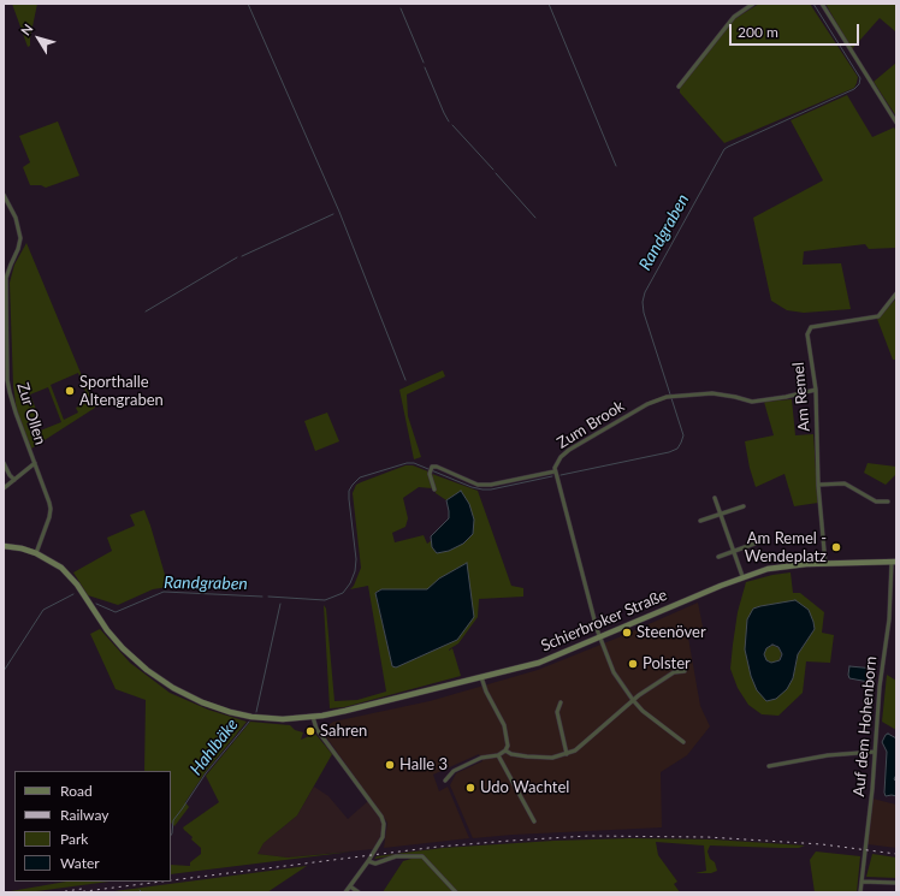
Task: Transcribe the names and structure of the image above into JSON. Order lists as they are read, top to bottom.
{
  "streets": {
    "main road": ["Schierbroker Straße"],
    "street": [
      "Am Remel",
      "Zur Ollen",
      "Zum Brook",
      "Auf dem Hohenborn"
    ]
  },
  "crossings": [
    ["Am Remel", "Zum Brook"],
    ["Am Remel", "Schierbroker Straße"],
    ["Zur Ollen", "Schierbroker Straße"],
    ["Zum Brook", "Schierbroker Straße"],
    ["Schierbroker Straße", "Auf dem Hohenborn"]
  ],
  "water": ["Randgraben", "Hahlbäke"],
  "places": [
    "Sporthalle Altengraben",
    "Am Remel - Wendeplatz",
    "Steenöver",
    "Polster",
    "Sahren",
    "Halle 3",
    "Udo Wachtel"
  ],
  "legend": [
    "Road",
    "Railway",
    "Park",
    "Water"
  ],
  "scale_bar": "200 m",
  "north": "top left"
}
